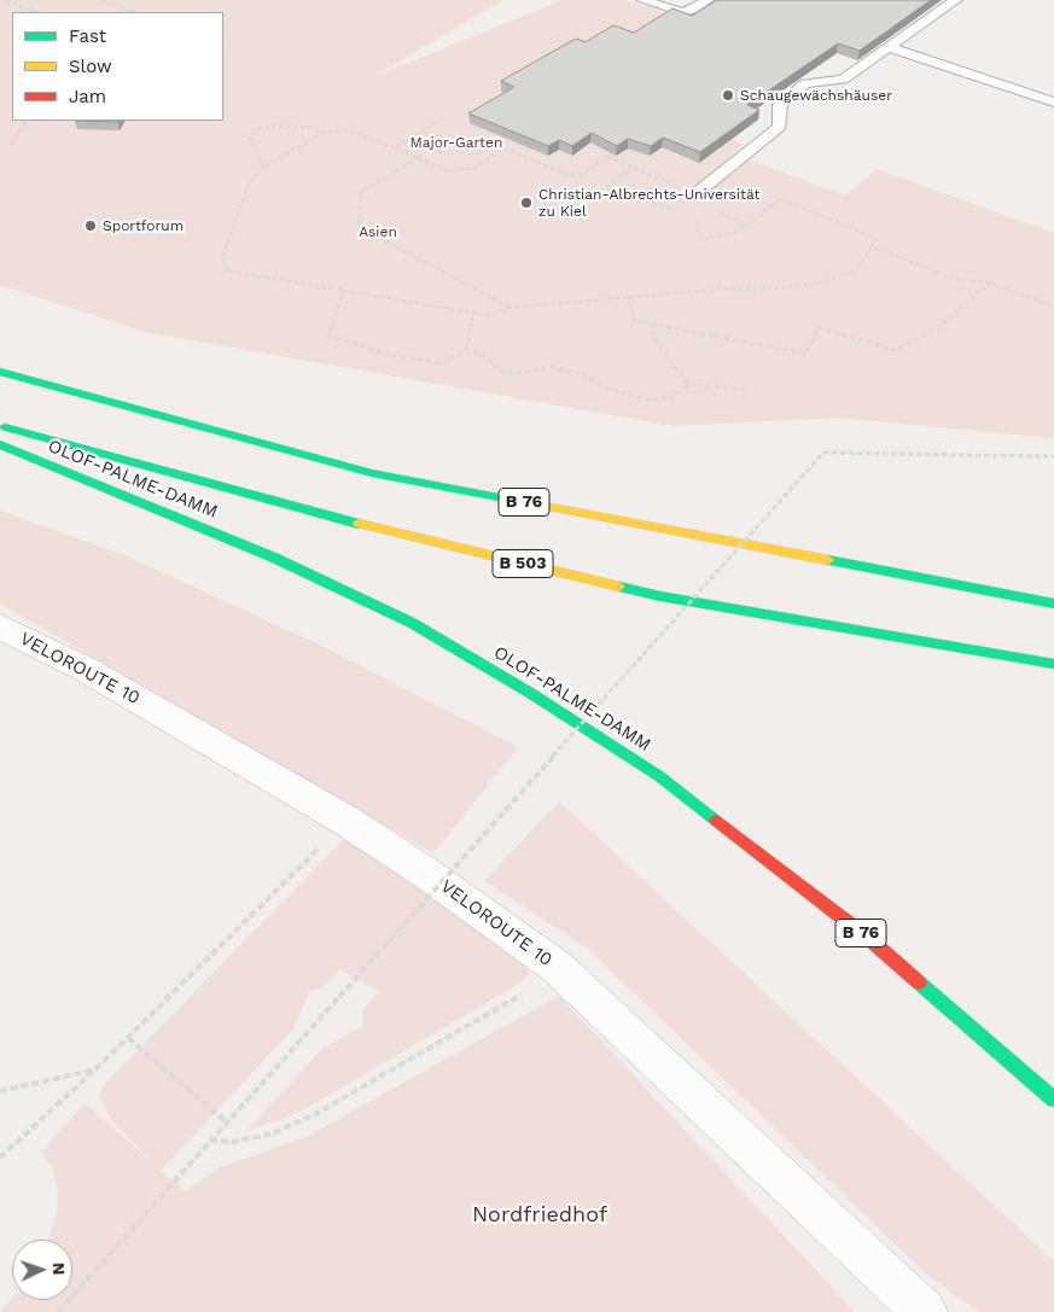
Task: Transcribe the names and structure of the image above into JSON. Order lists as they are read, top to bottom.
{
  "streets": {
    "highway": ["OLOF-PALME-DAMM", "B 76", "B 503"],
    "street": ["VELOROUTE 10"]
  },
  "parks": ["Major-Garten", "Asien", "Nordfriedhof"],
  "places": ["Schaugewächshäuser", "Christian-Albrechts-Universität zu Kiel", "Sportforum"],
  "legend": ["Fast", "Slow", "Jam"],
  "north": "right"
}
